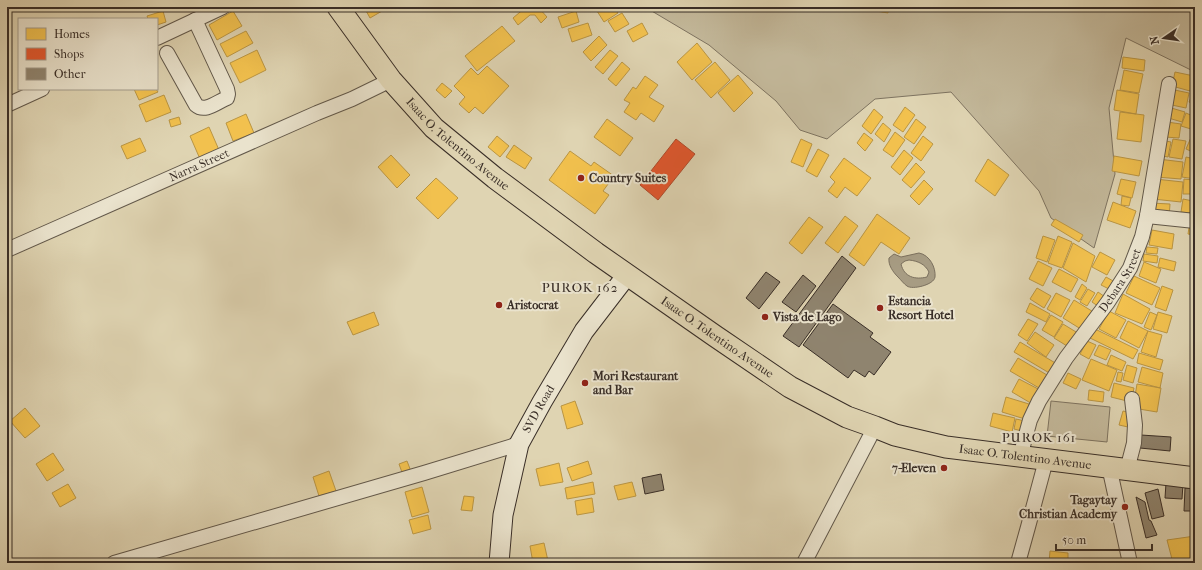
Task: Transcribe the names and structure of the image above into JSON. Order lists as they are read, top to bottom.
{
  "streets": {
    "main road": ["Isaac O. Tolentino Avenue", "SVD Road"],
    "street": ["Narra Street", "Debara Street"]
  },
  "crossings": [
    ["Isaac O. Tolentino Avenue", "Narra Street"],
    ["Isaac O. Tolentino Avenue", "Debara Street"],
    ["Isaac O. Tolentino Avenue", "SVD Road"]
  ],
  "districts": ["PUROK 162", "PUROK 161"],
  "places": [
    "Country Suites",
    "Aristocrat",
    "Estancia Resort Hotel",
    "Vista de Lago",
    "Mori Restaurant and Bar",
    "7-Eleven",
    "Tagaytay Christian Academy"
  ],
  "legend": ["Homes", "Shops", "Other"],
  "scale_bar": "50 m",
  "north": "left"
}
